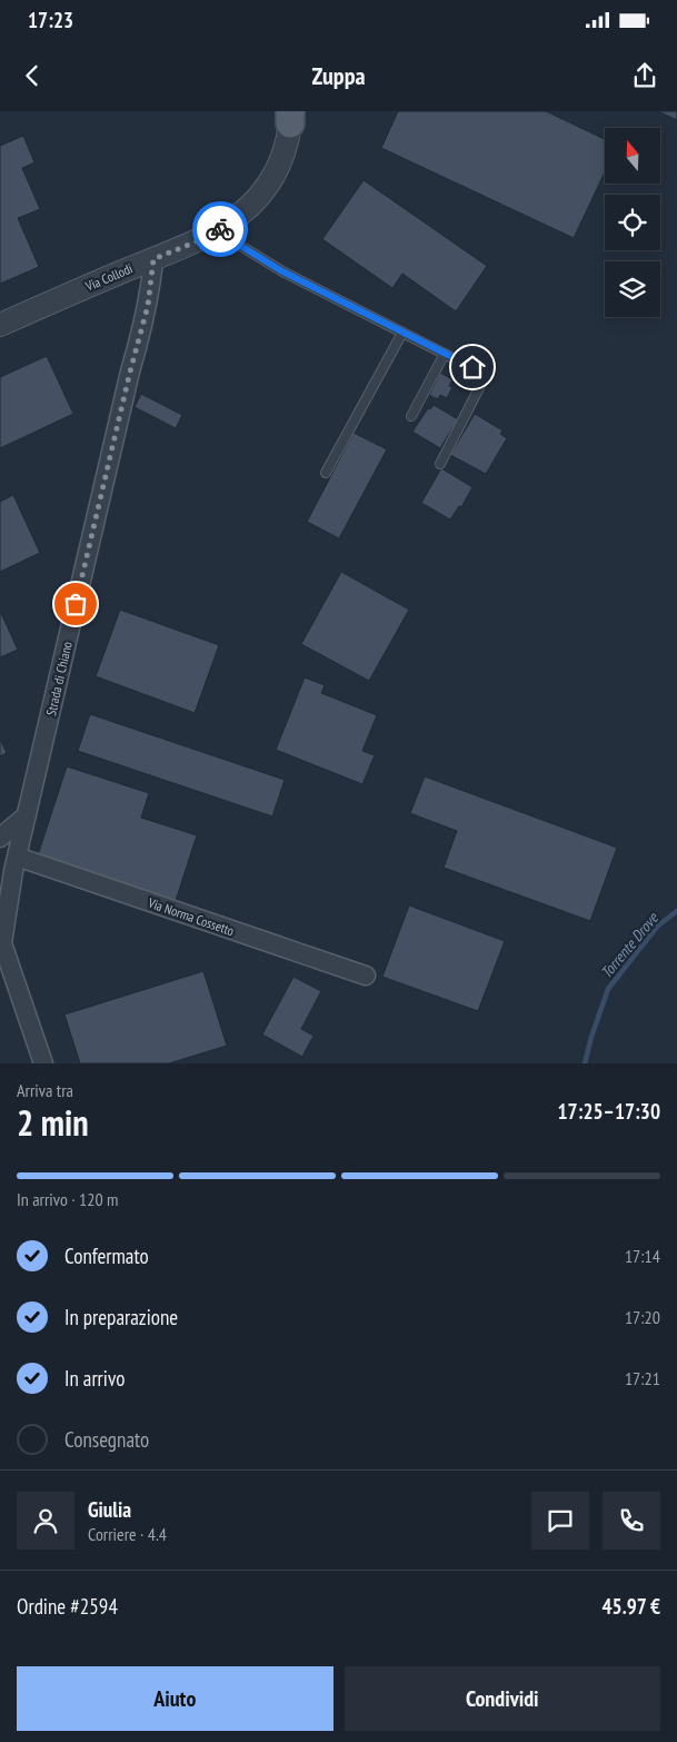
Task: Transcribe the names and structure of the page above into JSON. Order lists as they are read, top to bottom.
{
  "streets": {
    "street": ["Via Collodi", "Strada di Chiano", "Via Norma Cossetto"]
  },
  "crossings": [
    ["Via Collodi", "Strada di Chiano"],
    ["Strada di Chiano", "Via Norma Cossetto"]
  ],
  "water": ["Torrente Drove"],
  "north": "top",
  "page": {
    "status": "17:23",
    "header": "Zuppa",
    "heading": ["2 min", "Arriva tra", "17:25–17:30"],
    "panel": [
      "Giulia",
      "Corriere · 4.4",
      "Ordine #2594",
      "45.97 €"
    ],
    "bar": "In arrivo · 120 m",
    "list": [
      ["Confermato", "17:14"],
      ["In preparazione", "17:20"],
      ["In arrivo", "17:21"],
      "Consegnato"
    ],
    "buttons": ["Aiuto", "Condividi"]
  }
}
